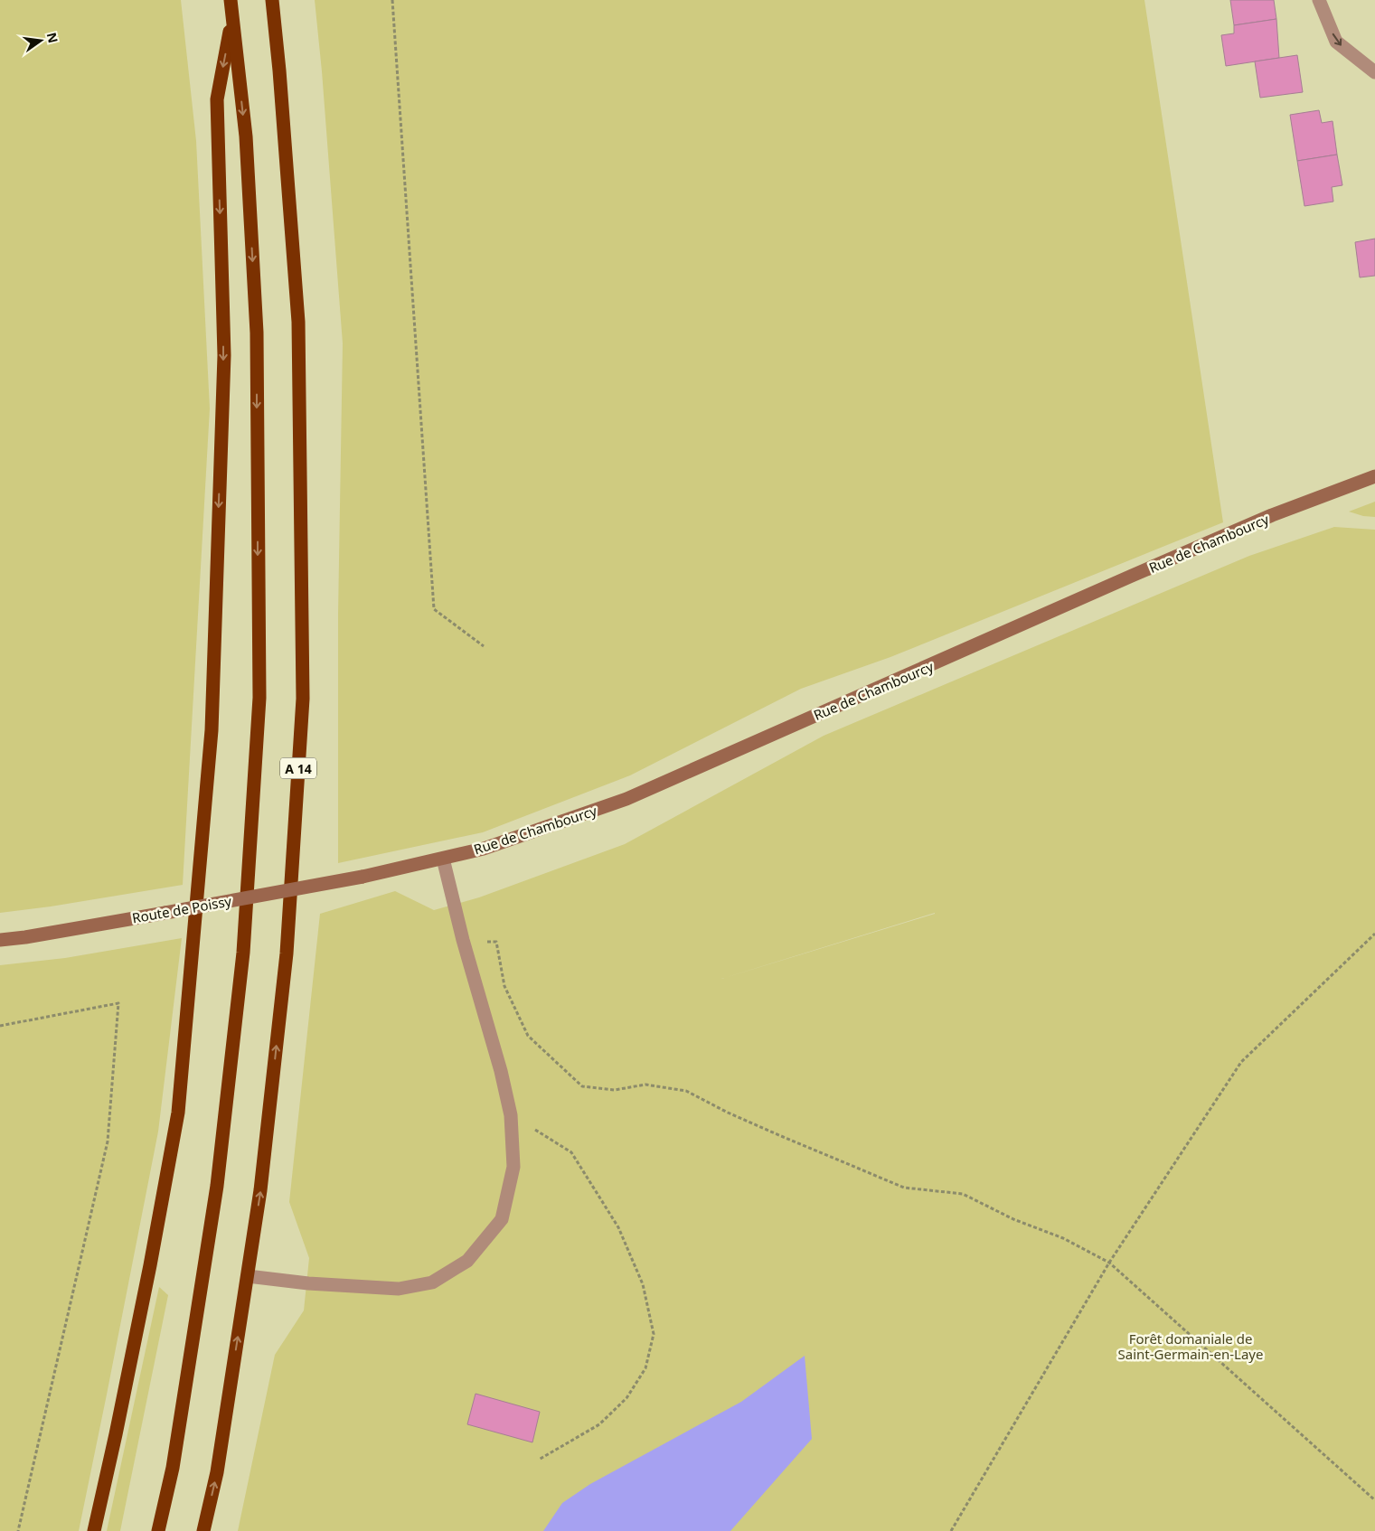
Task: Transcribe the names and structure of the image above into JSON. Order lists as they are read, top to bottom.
{
  "streets": {
    "highway": ["A 14"],
    "street": ["Rue de Chambourcy", "Route de Poissy"]
  },
  "crossings": [
    ["Rue de Chambourcy", "Route de Poissy"]
  ],
  "parks": ["Forêt domaniale de Saint-Germain-en-Laye"],
  "north": "right"
}
